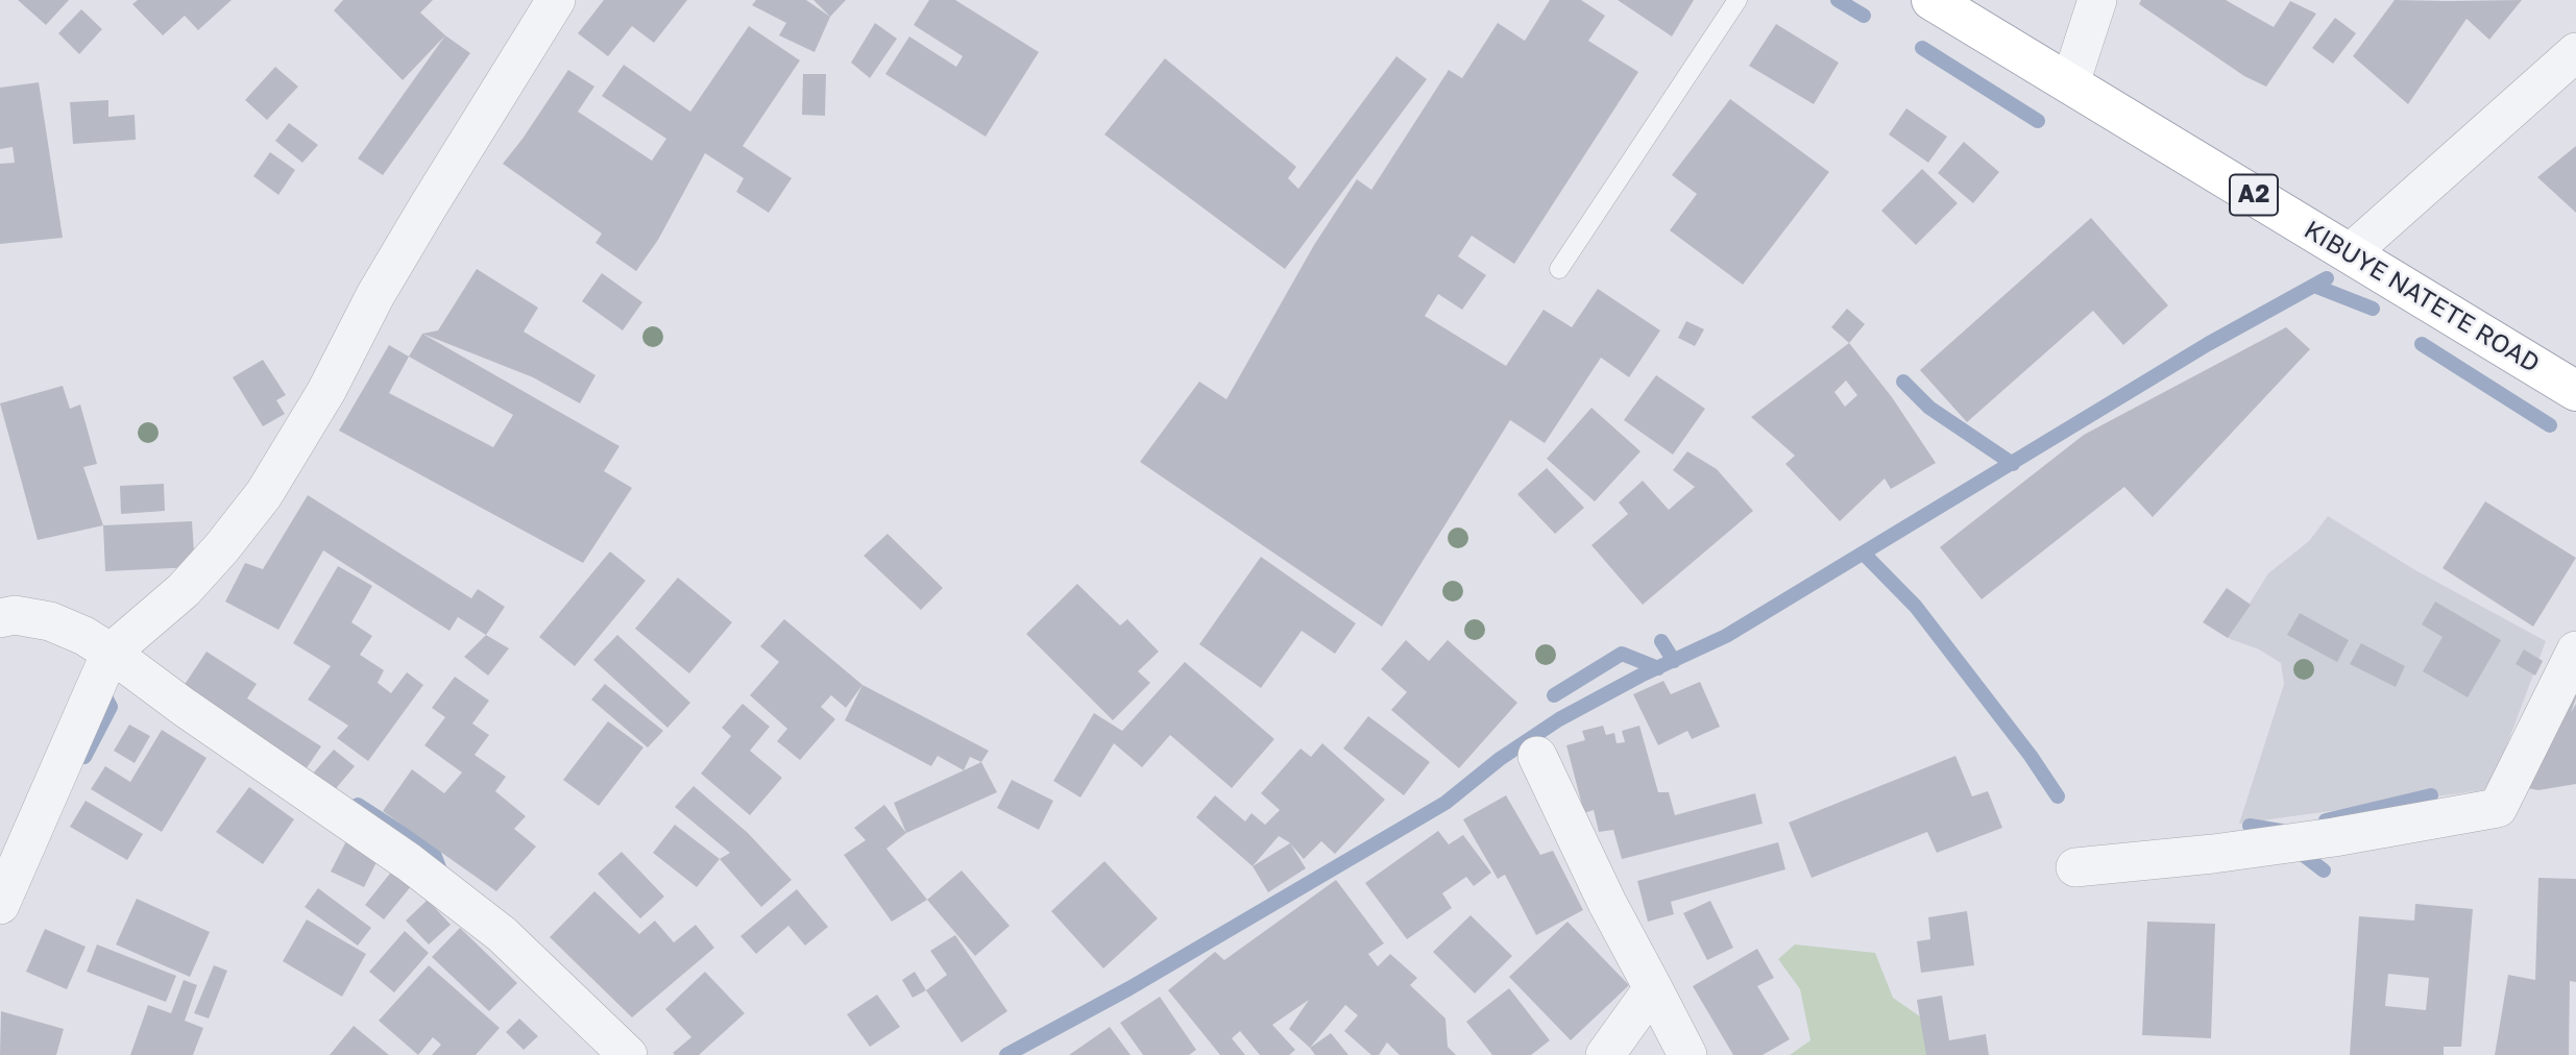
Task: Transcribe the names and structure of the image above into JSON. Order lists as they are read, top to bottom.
{
  "streets": {
    "main road": ["A2", "KIBUYE NATETE ROAD"]
  }
}
